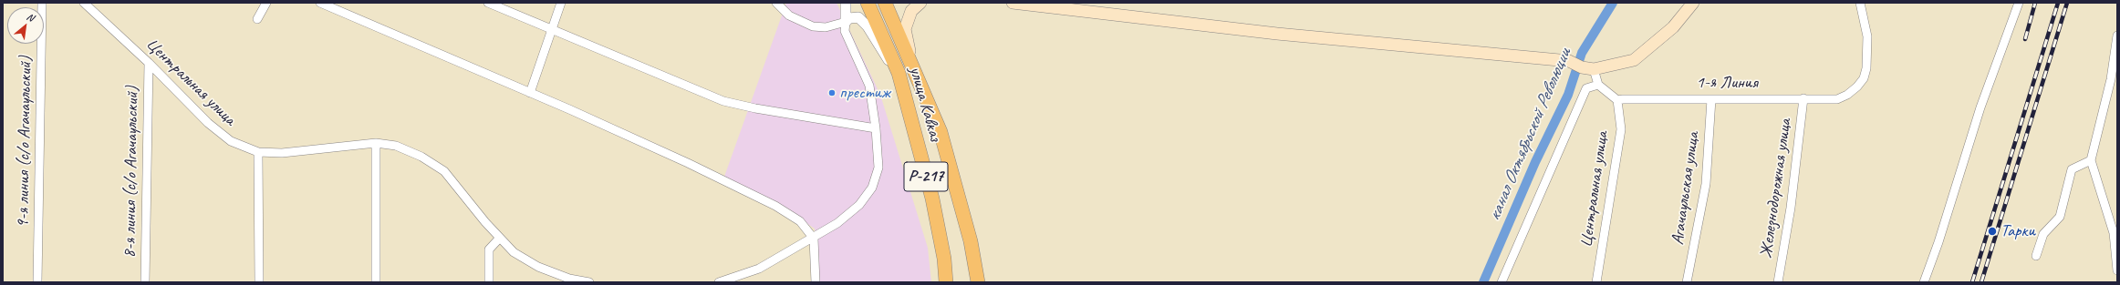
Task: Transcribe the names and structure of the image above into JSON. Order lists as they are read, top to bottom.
{
  "streets": {
    "highway": ["улица Кавказ", "Р-217"],
    "street": [
      "Центральная улица",
      "1-я Линия",
      "9-я линия (с/о Агачаульский)",
      "8-я линия (с/о Агачаульский)",
      "Агачаульская улица",
      "Железнодорожная улица"
    ]
  },
  "crossings": [
    ["Центральная улица", "1-я Линия"],
    ["Центральная улица", "8-я линия (с/о Агачаульский)"],
    ["1-я Линия", "Агачаульская улица"],
    ["1-я Линия", "Железнодорожная улица"]
  ],
  "water": ["канал Октябрьской Революции"],
  "places": ["престиж", "Тарки"],
  "north": "top right"
}
